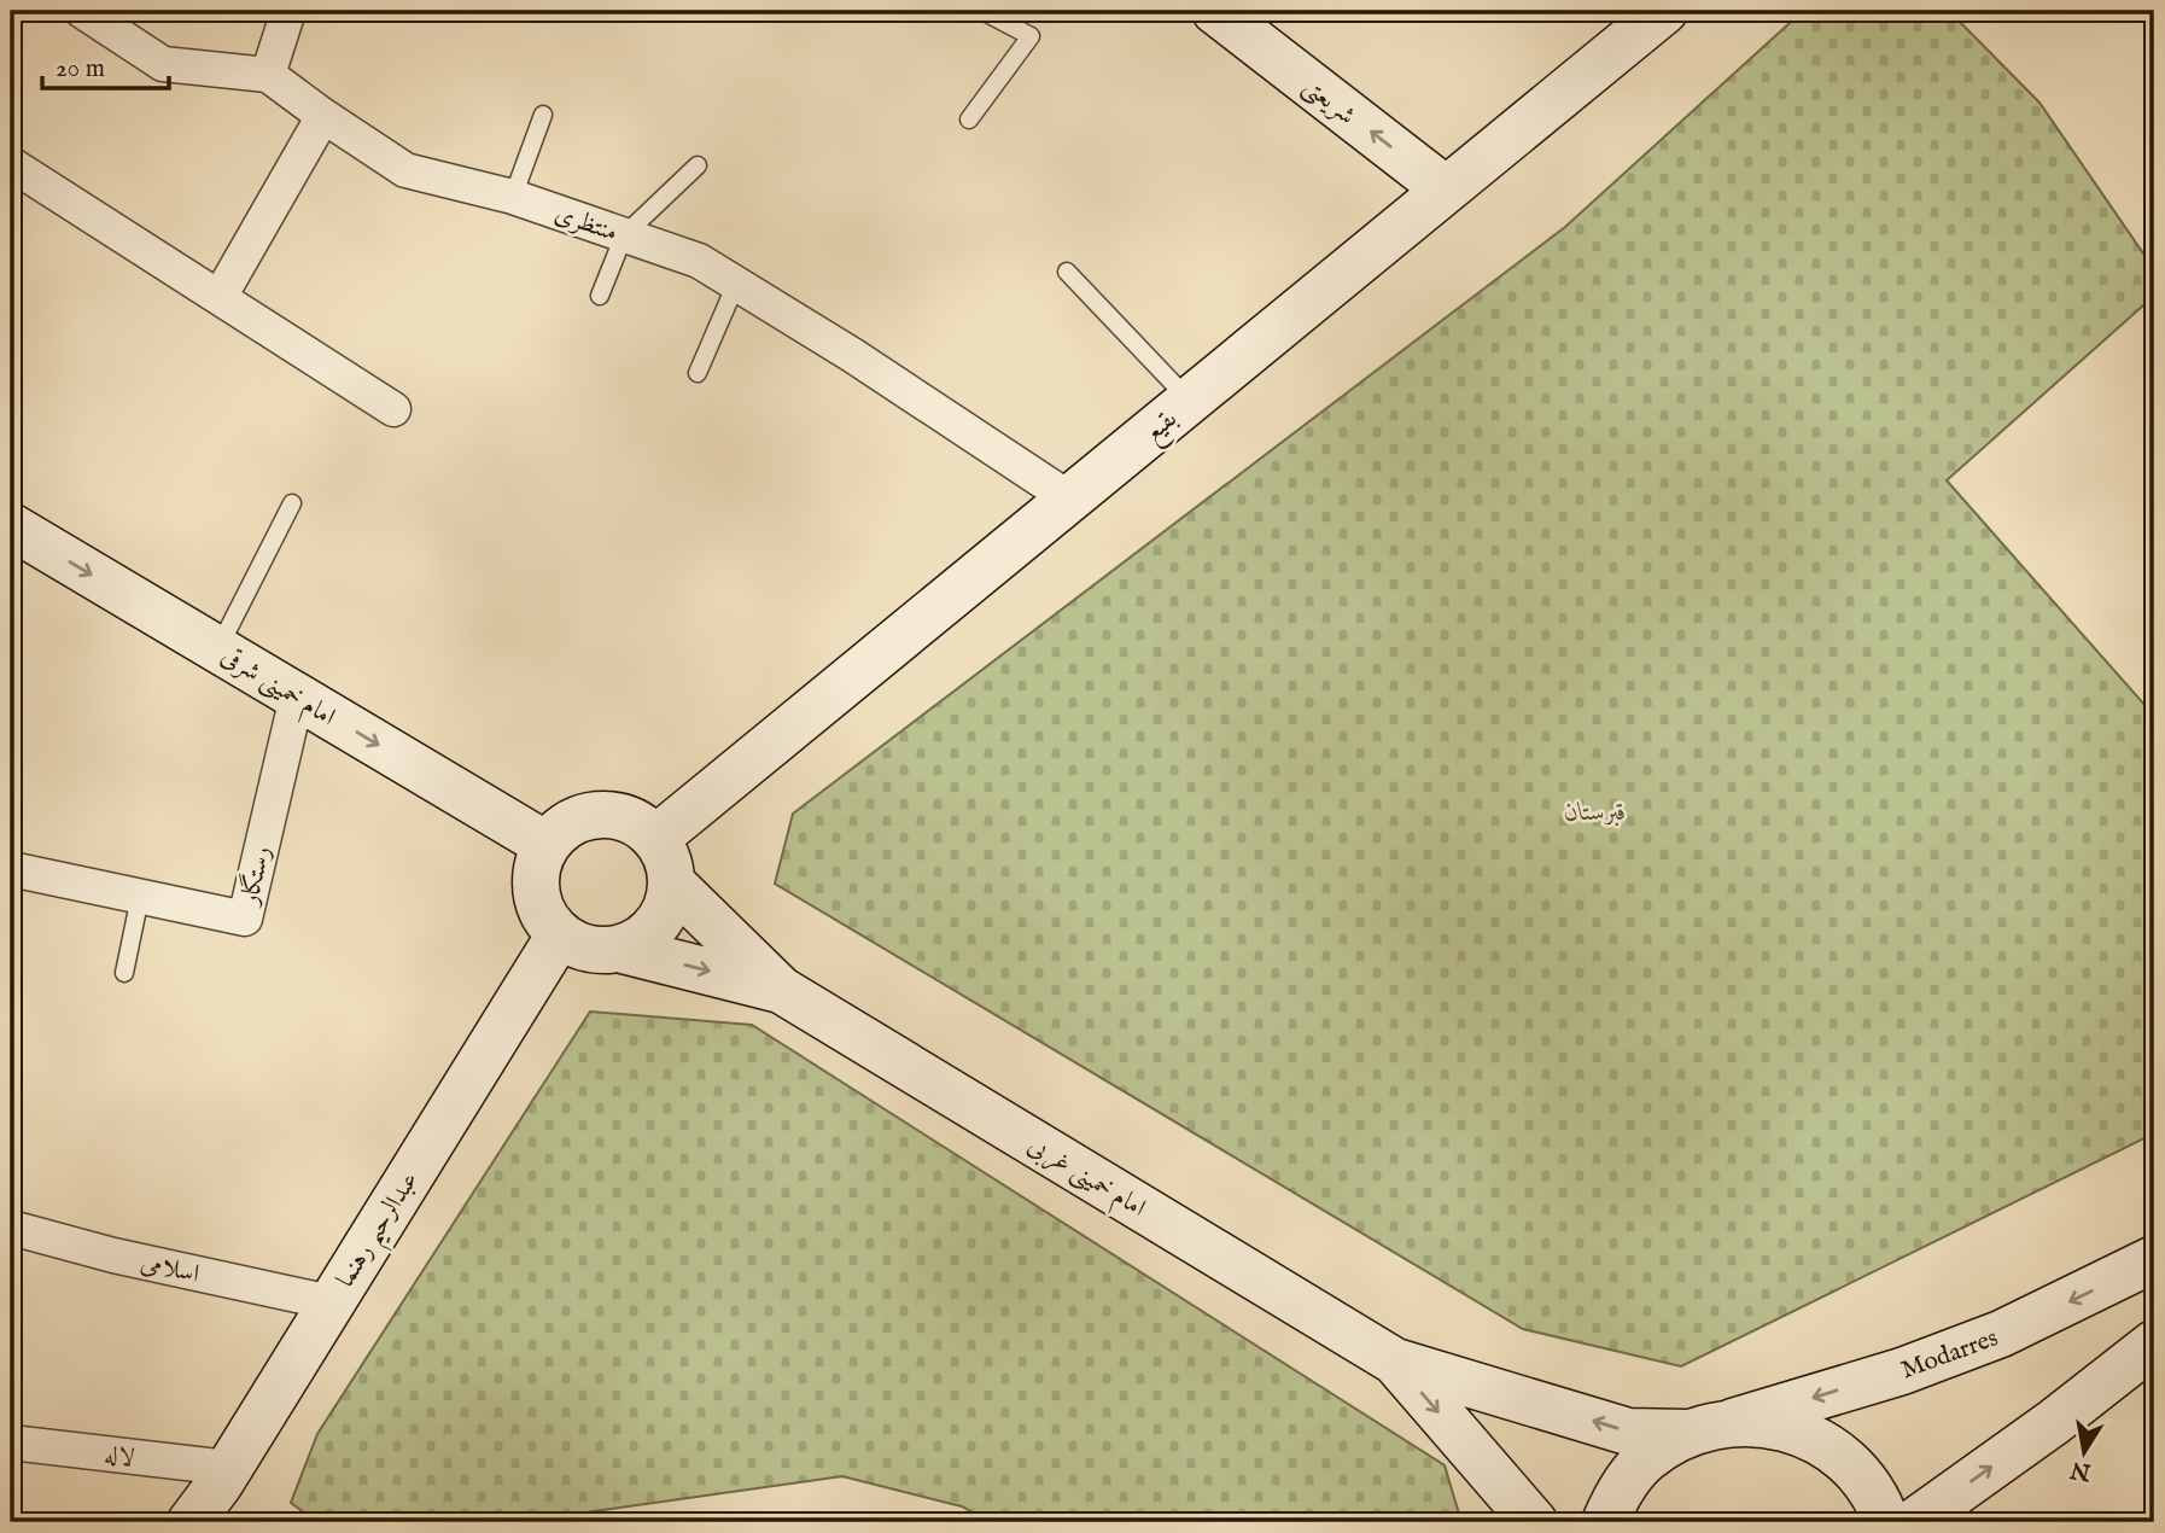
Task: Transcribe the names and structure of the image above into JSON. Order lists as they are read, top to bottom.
{
  "streets": {
    "main road": [
      "شریعتی",
      "بقیع",
      "امام خمینی شرقی",
      "امام خمینی غربی",
      "عبدالرحیم رهنما",
      "Modarres"
    ],
    "street": [
      "منتظری",
      "رستگار",
      "اسلامی",
      "لاله"
    ]
  },
  "crossings": [
    ["شریعتی", "بقیع"],
    ["منتظری", "بقیع"],
    ["بقیع", "امام خمینی شرقی"],
    ["بقیع", "امام خمینی غربی"],
    ["بقیع", "عبدالرحیم رهنما"],
    ["امام خمینی شرقی", "رستگار"],
    ["امام خمینی شرقی", "امام خمینی غربی"],
    ["امام خمینی شرقی", "عبدالرحیم رهنما"],
    ["امام خمینی غربی", "عبدالرحیم رهنما"],
    ["عبدالرحیم رهنما", "اسلامی"],
    ["عبدالرحیم رهنما", "لاله"]
  ],
  "one_way": ["شریعتی", "امام خمینی شرقی"],
  "parks": ["قبرستان"],
  "scale_bar": "20 m",
  "north": "bottom"
}
